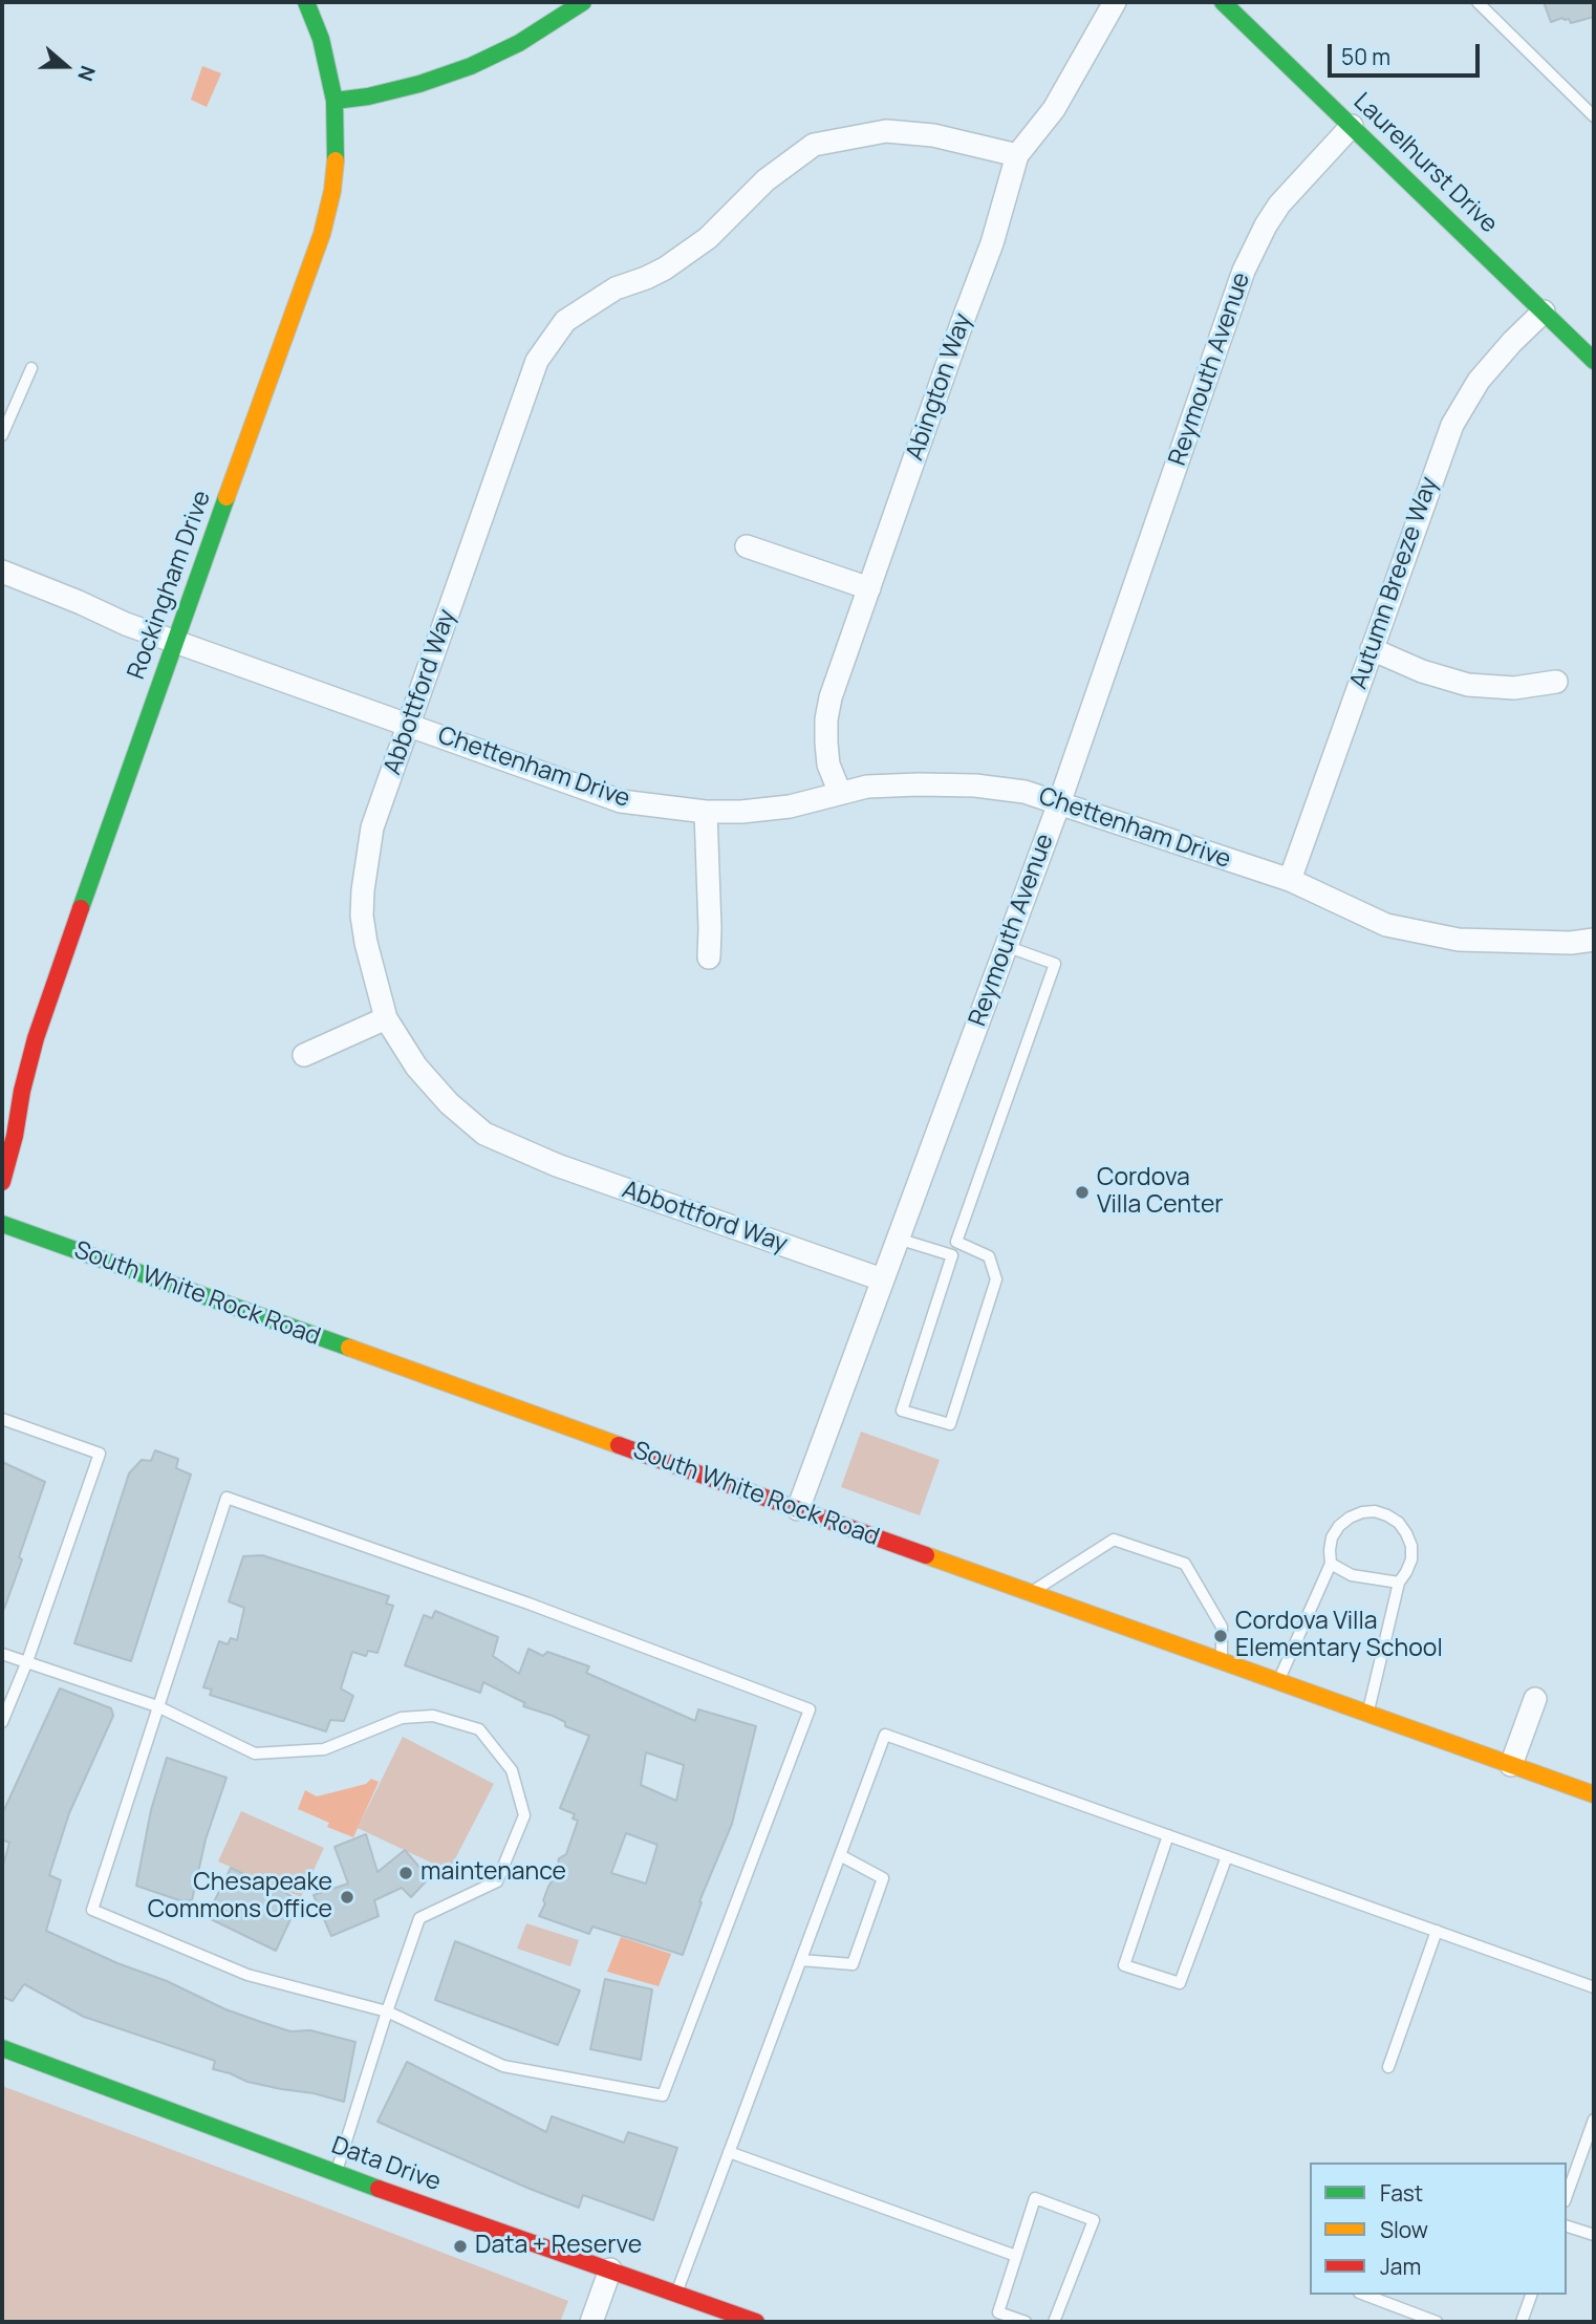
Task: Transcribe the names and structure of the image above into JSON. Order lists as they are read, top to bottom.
{
  "streets": {
    "street": [
      "Laurelhurst Drive",
      "Reymouth Avenue",
      "Abington Way",
      "Autumn Breeze Way",
      "Rockingham Drive",
      "Abbottford Way",
      "Chettenham Drive",
      "South White Rock Road",
      "Data Drive"
    ]
  },
  "crossings": [
    ["Laurelhurst Drive", "Reymouth Avenue"],
    ["Laurelhurst Drive", "Autumn Breeze Way"],
    ["Reymouth Avenue", "Abbottford Way"],
    ["Reymouth Avenue", "Chettenham Drive"],
    ["Reymouth Avenue", "South White Rock Road"],
    ["Abington Way", "Abbottford Way"],
    ["Abington Way", "Chettenham Drive"],
    ["Autumn Breeze Way", "Chettenham Drive"],
    ["Rockingham Drive", "Chettenham Drive"],
    ["Abbottford Way", "Chettenham Drive"]
  ],
  "places": [
    "Cordova Villa Center",
    "Cordova Villa Elementary School",
    "maintenance",
    "Chesapeake Commons Office",
    "Data + Reserve"
  ],
  "legend": ["Fast", "Slow", "Jam"],
  "scale_bar": "50 m",
  "north": "right"
}
